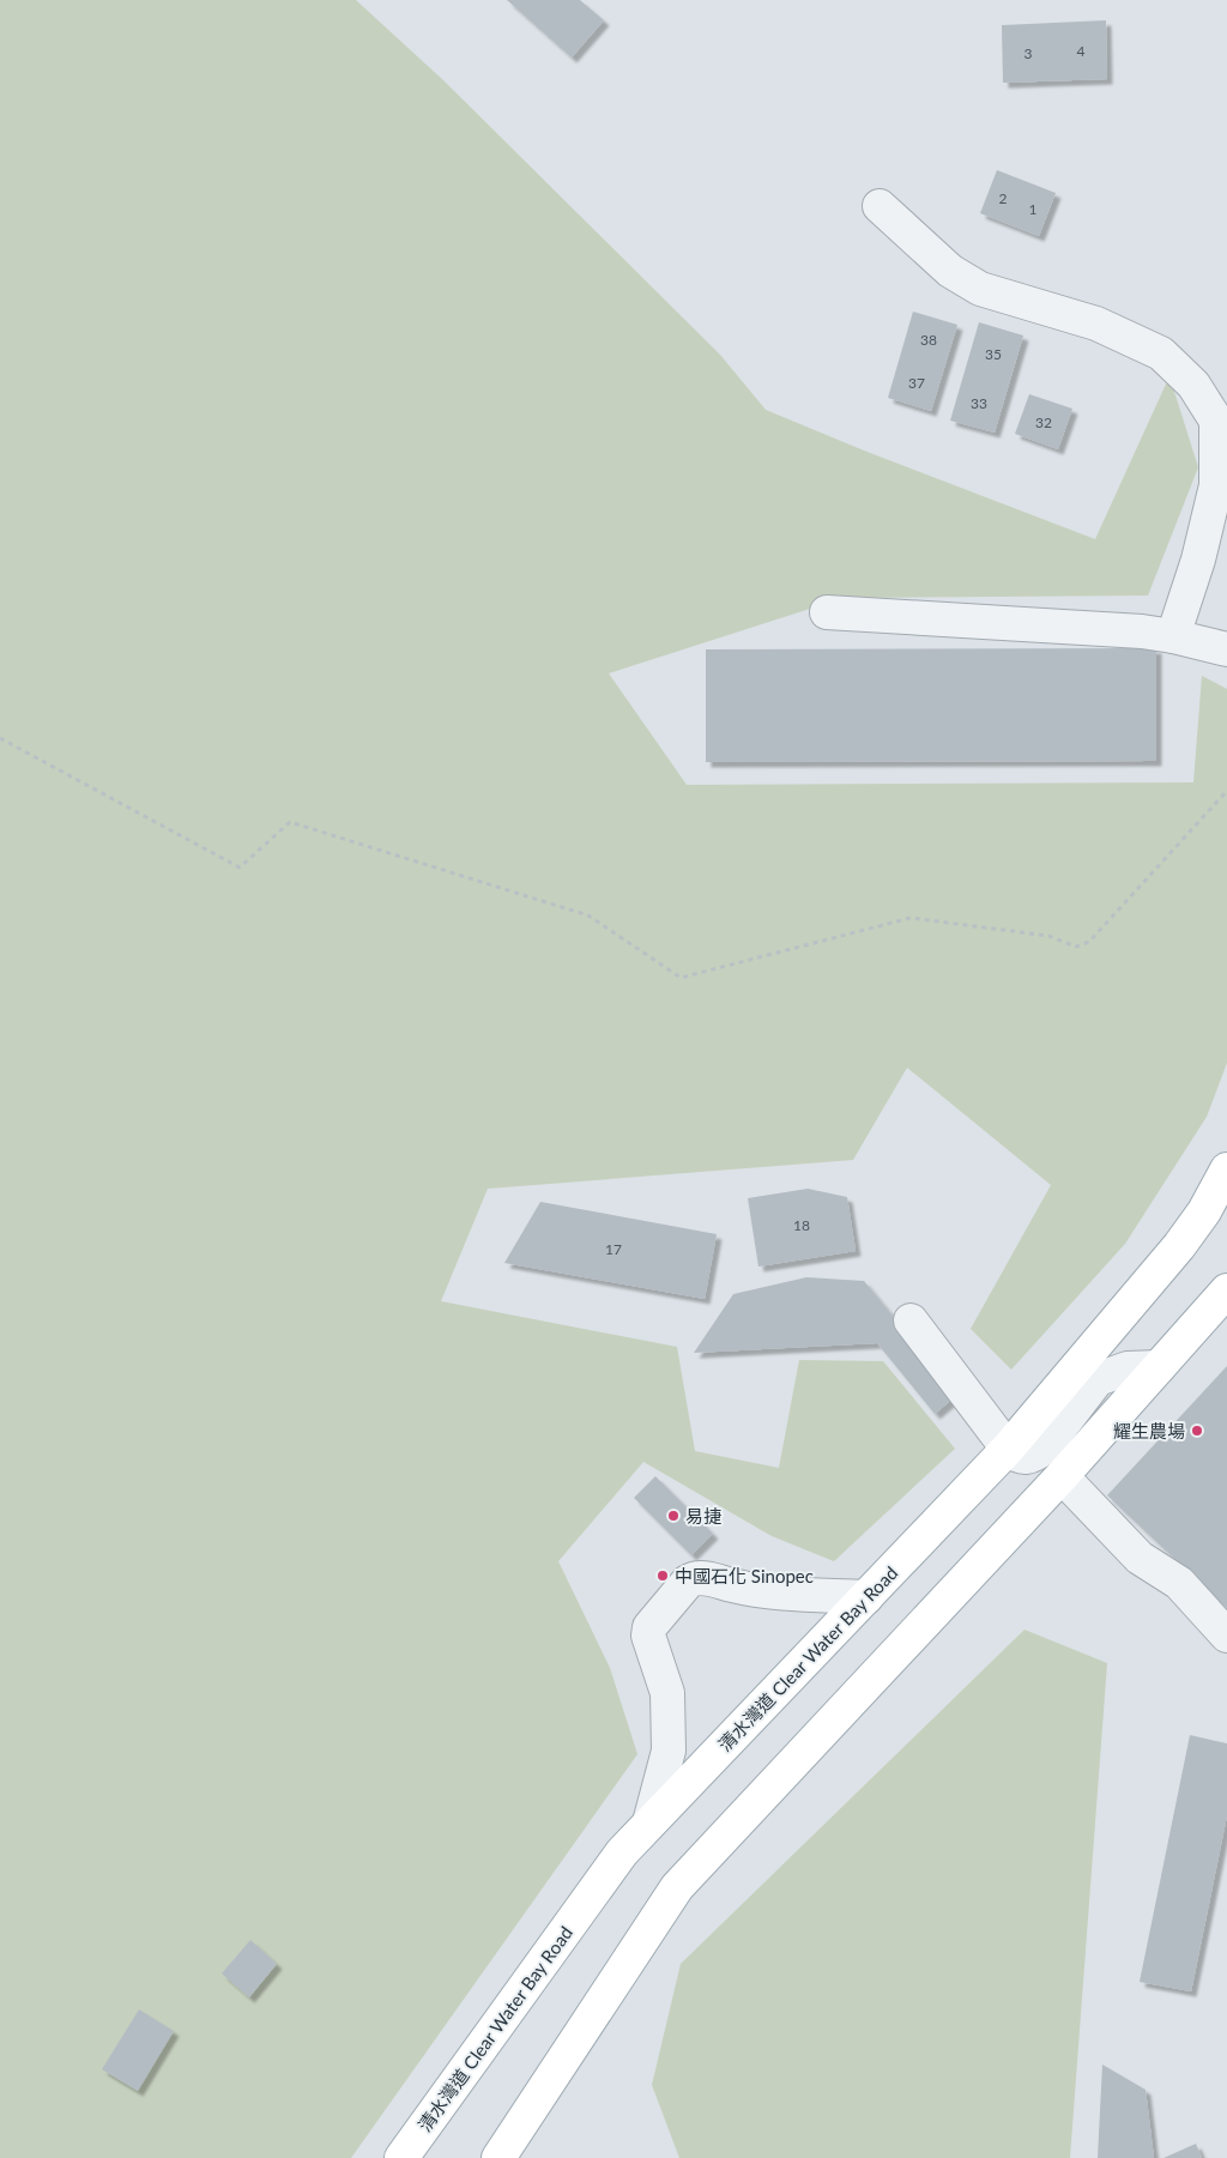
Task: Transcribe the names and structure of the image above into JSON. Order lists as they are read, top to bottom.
{
  "streets": {
    "main road": ["清水灣道 Clear Water Bay Road"]
  },
  "places": ["耀生農場", "易捷", "中國石化 Sinopec"],
  "house_numbers": [
    "4",
    "3",
    "2",
    "1",
    "38",
    "35",
    "37",
    "33",
    "32",
    "18",
    "17"
  ]
}
